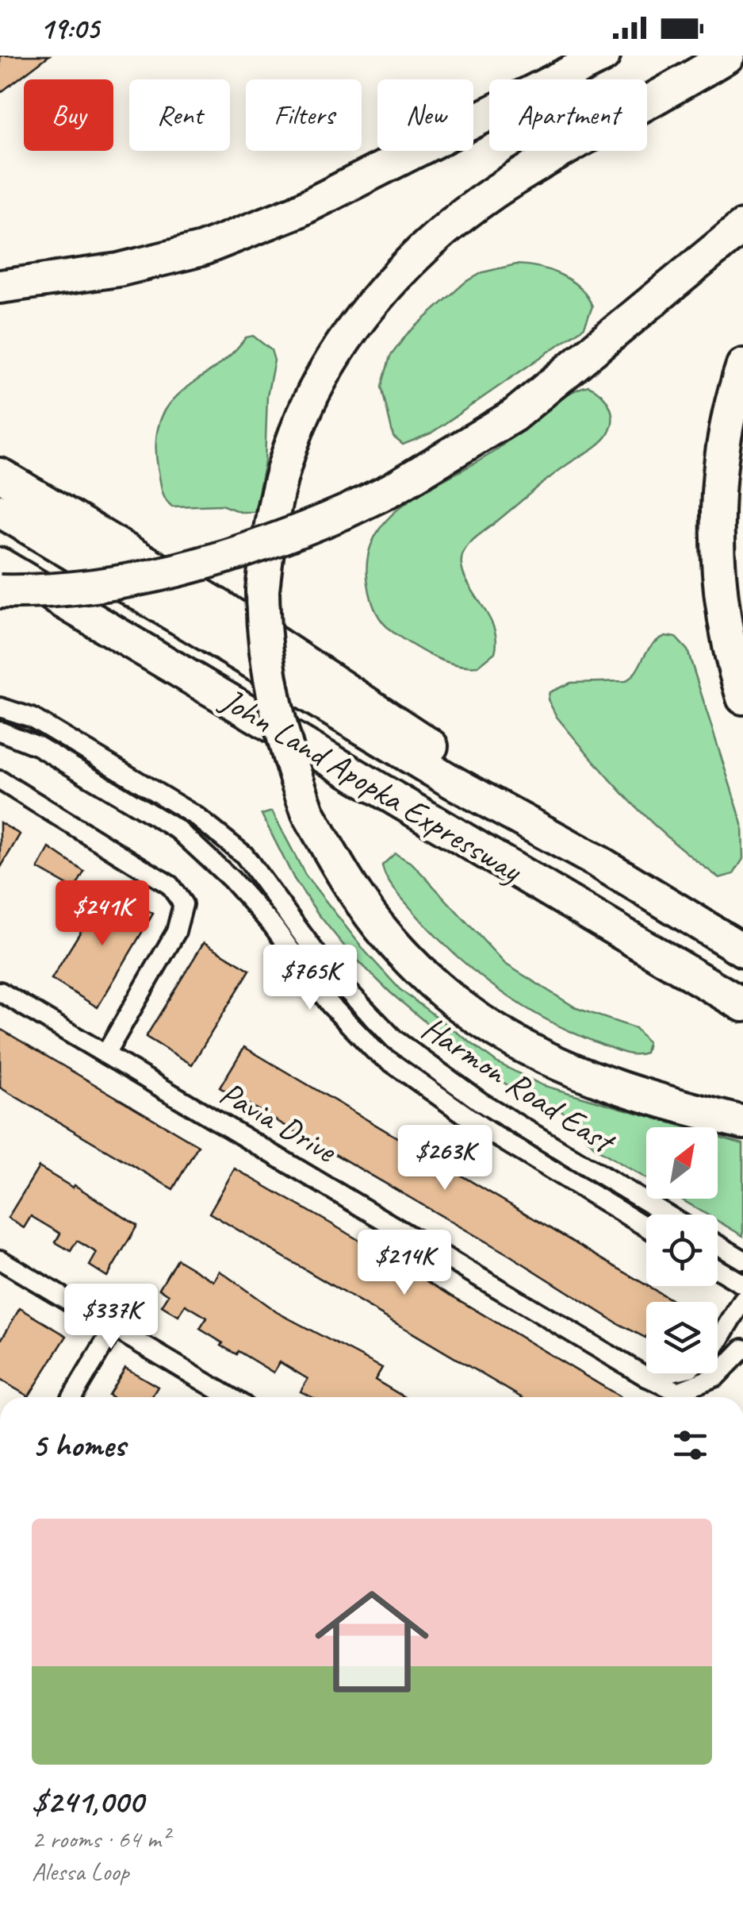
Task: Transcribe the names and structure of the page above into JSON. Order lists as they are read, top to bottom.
{
  "streets": {
    "highway": ["John Land Apopka Expressway"],
    "street": ["Harmon Road East", "Pavia Drive"]
  },
  "north": "top right",
  "page": {
    "status": "19:05",
    "chip": [
      "Buy",
      "Rent",
      "Filters",
      "New",
      "Apartment"
    ],
    "price": [
      "$241K",
      "$765K",
      "$263K",
      "$214K",
      "$337K"
    ],
    "heading": "5 homes",
    "list": [
      {
        "name": "$241,000",
        "note": "2 rooms · 64 m² · Alessa Loop"
      }
    ]
  }
}
